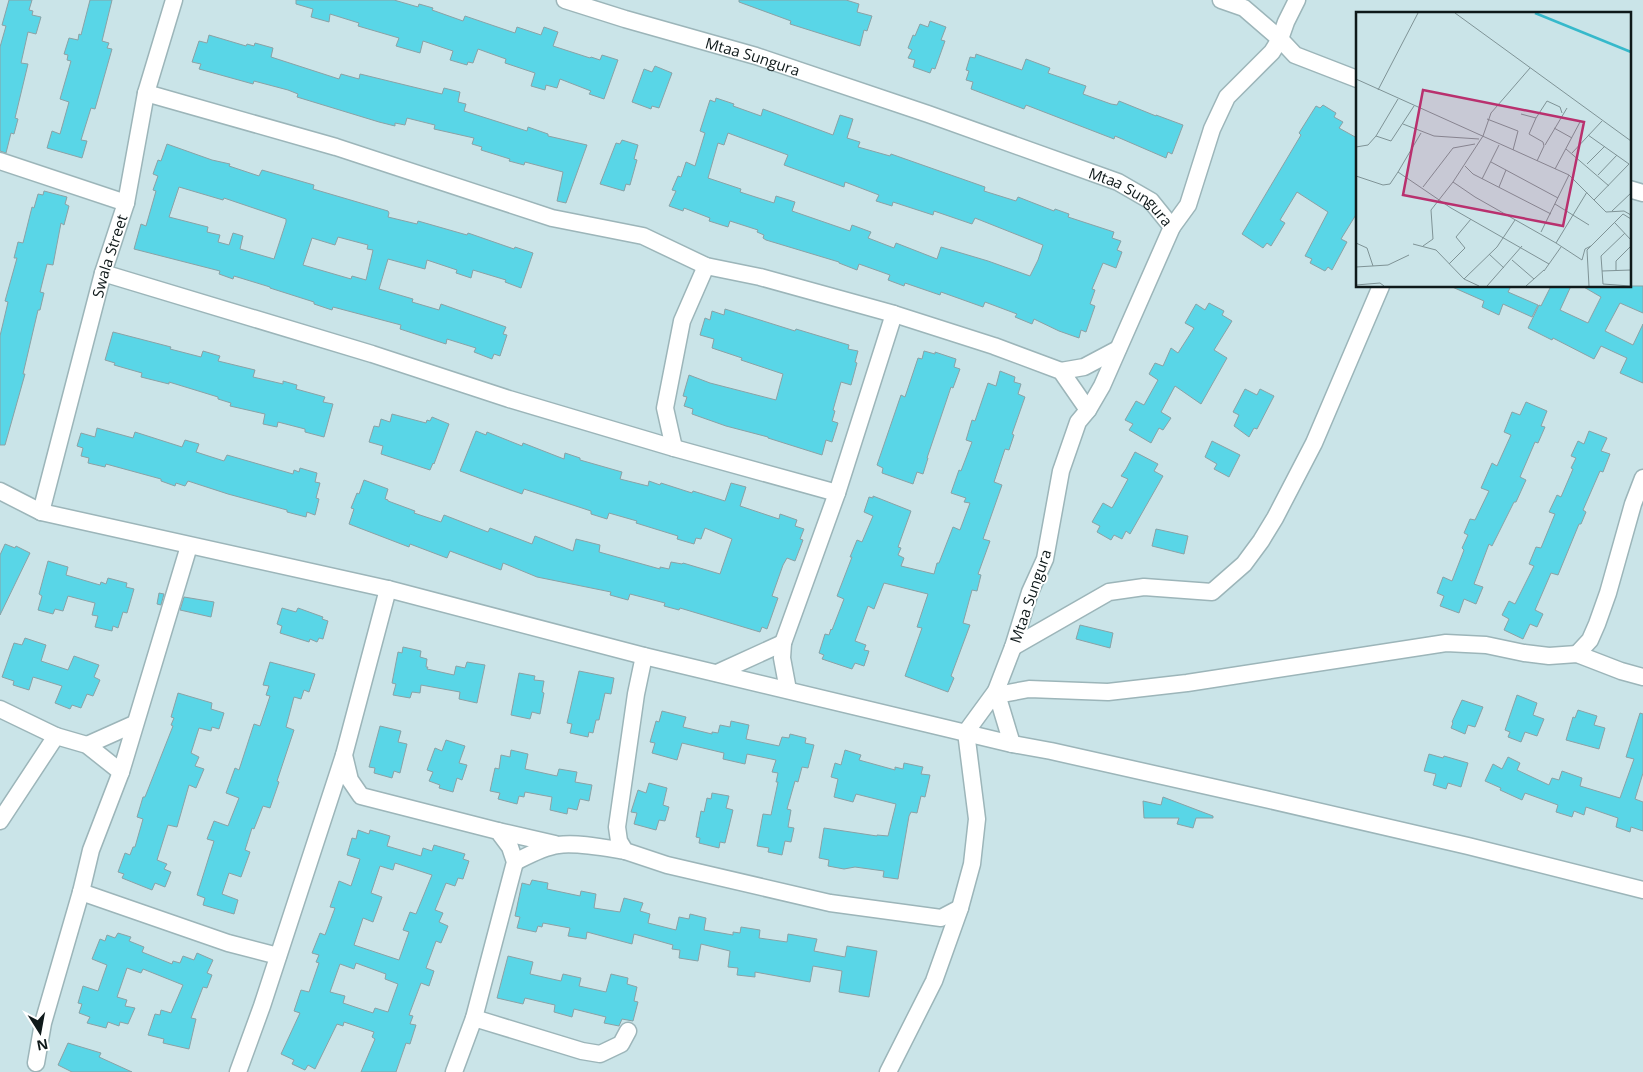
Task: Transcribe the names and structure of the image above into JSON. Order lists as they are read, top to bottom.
{
  "streets": {
    "street": ["Mtaa Sungura", "Swala Street"]
  },
  "north": "bottom"
}
